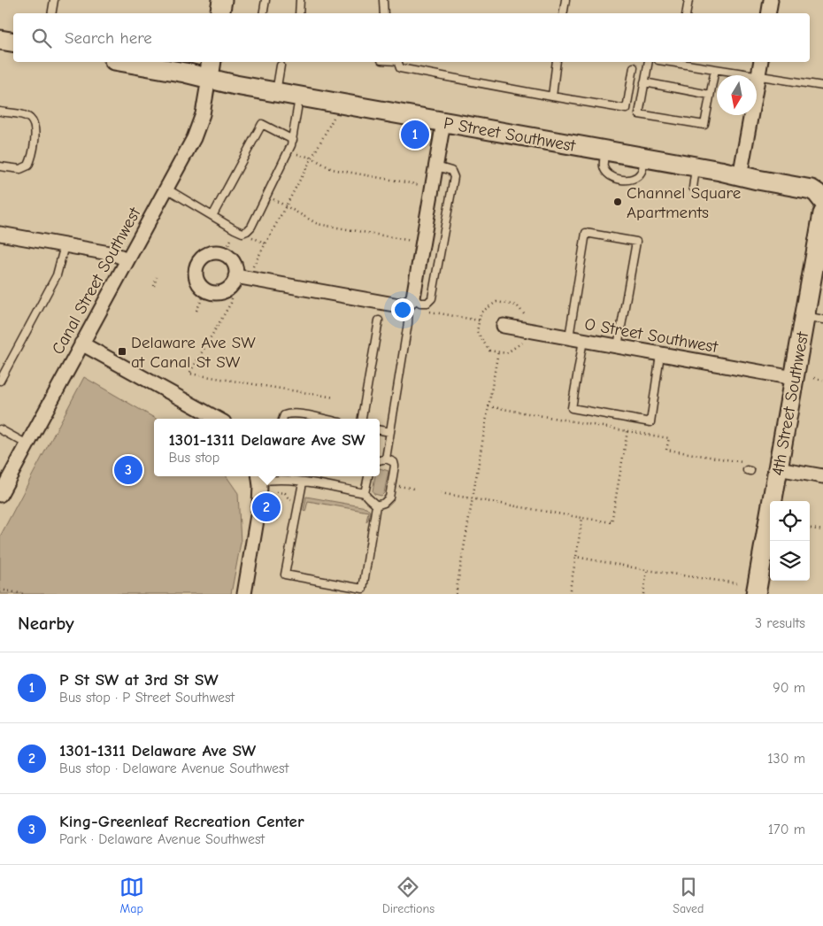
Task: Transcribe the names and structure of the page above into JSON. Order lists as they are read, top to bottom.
{
  "streets": {
    "street": [
      "P Street Southwest",
      "Canal Street Southwest",
      "O Street Southwest",
      "4th Street Southwest"
    ]
  },
  "crossings": [
    ["P Street Southwest", "Canal Street Southwest"],
    ["O Street Southwest", "4th Street Southwest"]
  ],
  "places": {
    "other": ["Channel Square Apartments"],
    "transit": ["Delaware Ave SW at Canal St SW"]
  },
  "north": "bottom",
  "page": {
    "search": "Search here",
    "pins": ["1", "3", "2"],
    "popup": ["1301-1311 Delaware Ave SW", "Bus stop"],
    "heading": ["Nearby", "3 results"],
    "list": [
      {
        "mark": "1",
        "name": "P St SW at 3rd St SW",
        "note": "Bus stop · P Street Southwest",
        "value": "90 m"
      },
      {
        "mark": "2",
        "name": "1301-1311 Delaware Ave SW",
        "note": "Bus stop · Delaware Avenue Southwest",
        "value": "130 m"
      },
      {
        "mark": "3",
        "name": "King-Greenleaf Recreation Center",
        "note": "Park · Delaware Avenue Southwest",
        "value": "170 m"
      }
    ],
    "nav": ["Map", "Directions", "Saved"]
  }
}
